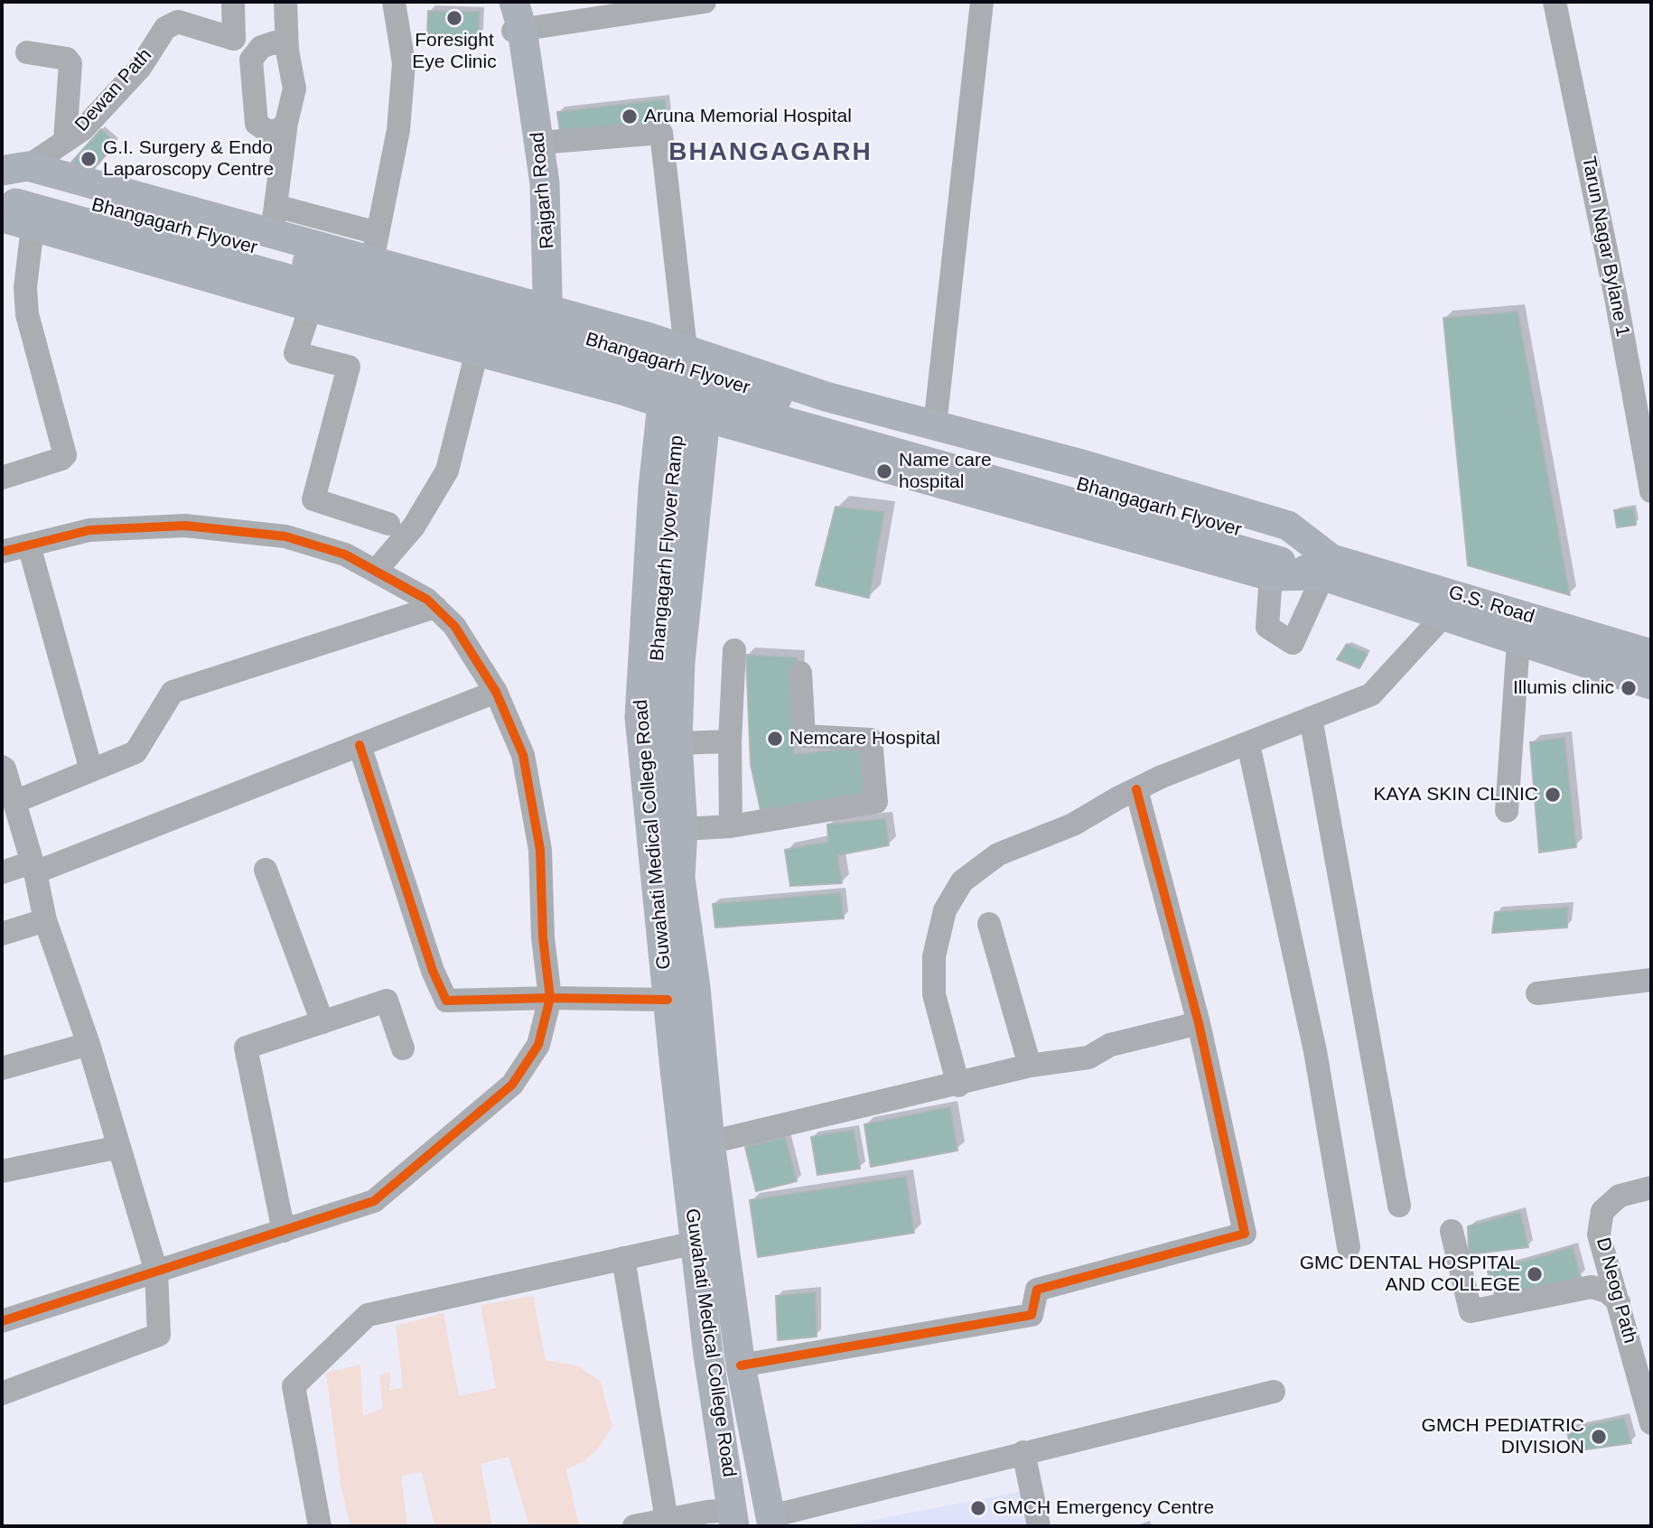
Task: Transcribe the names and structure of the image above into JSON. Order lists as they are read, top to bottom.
{
  "streets": {
    "main road": [
      "Rajgarh Road",
      "Bhangagarh Flyover",
      "Bhangagarh Flyover Ramp",
      "G.S. Road",
      "Guwahati Medical College Road"
    ],
    "street": ["Dewan Path", "Tarun Nagar Bylane 1", "D Neog Path"]
  },
  "crossings": [
    ["Dewan Path", "Bhangagarh Flyover"],
    ["Bhangagarh Flyover", "Bhangagarh Flyover Ramp"],
    ["Bhangagarh Flyover", "G.S. Road"],
    ["Bhangagarh Flyover", "Guwahati Medical College Road"],
    ["Bhangagarh Flyover Ramp", "Guwahati Medical College Road"]
  ],
  "districts": ["BHANGAGARH"],
  "places": [
    "Foresight Eye Clinic",
    "Aruna Memorial Hospital",
    "G.I. Surgery & Endo Laparoscopy Centre",
    "Name care hospital",
    "Illumis clinic",
    "Nemcare Hospital",
    "KAYA SKIN CLINIC",
    "GMC DENTAL HOSPITAL AND COLLEGE",
    "GMCH PEDIATRIC DIVISION",
    "GMCH Emergency Centre"
  ]
}
